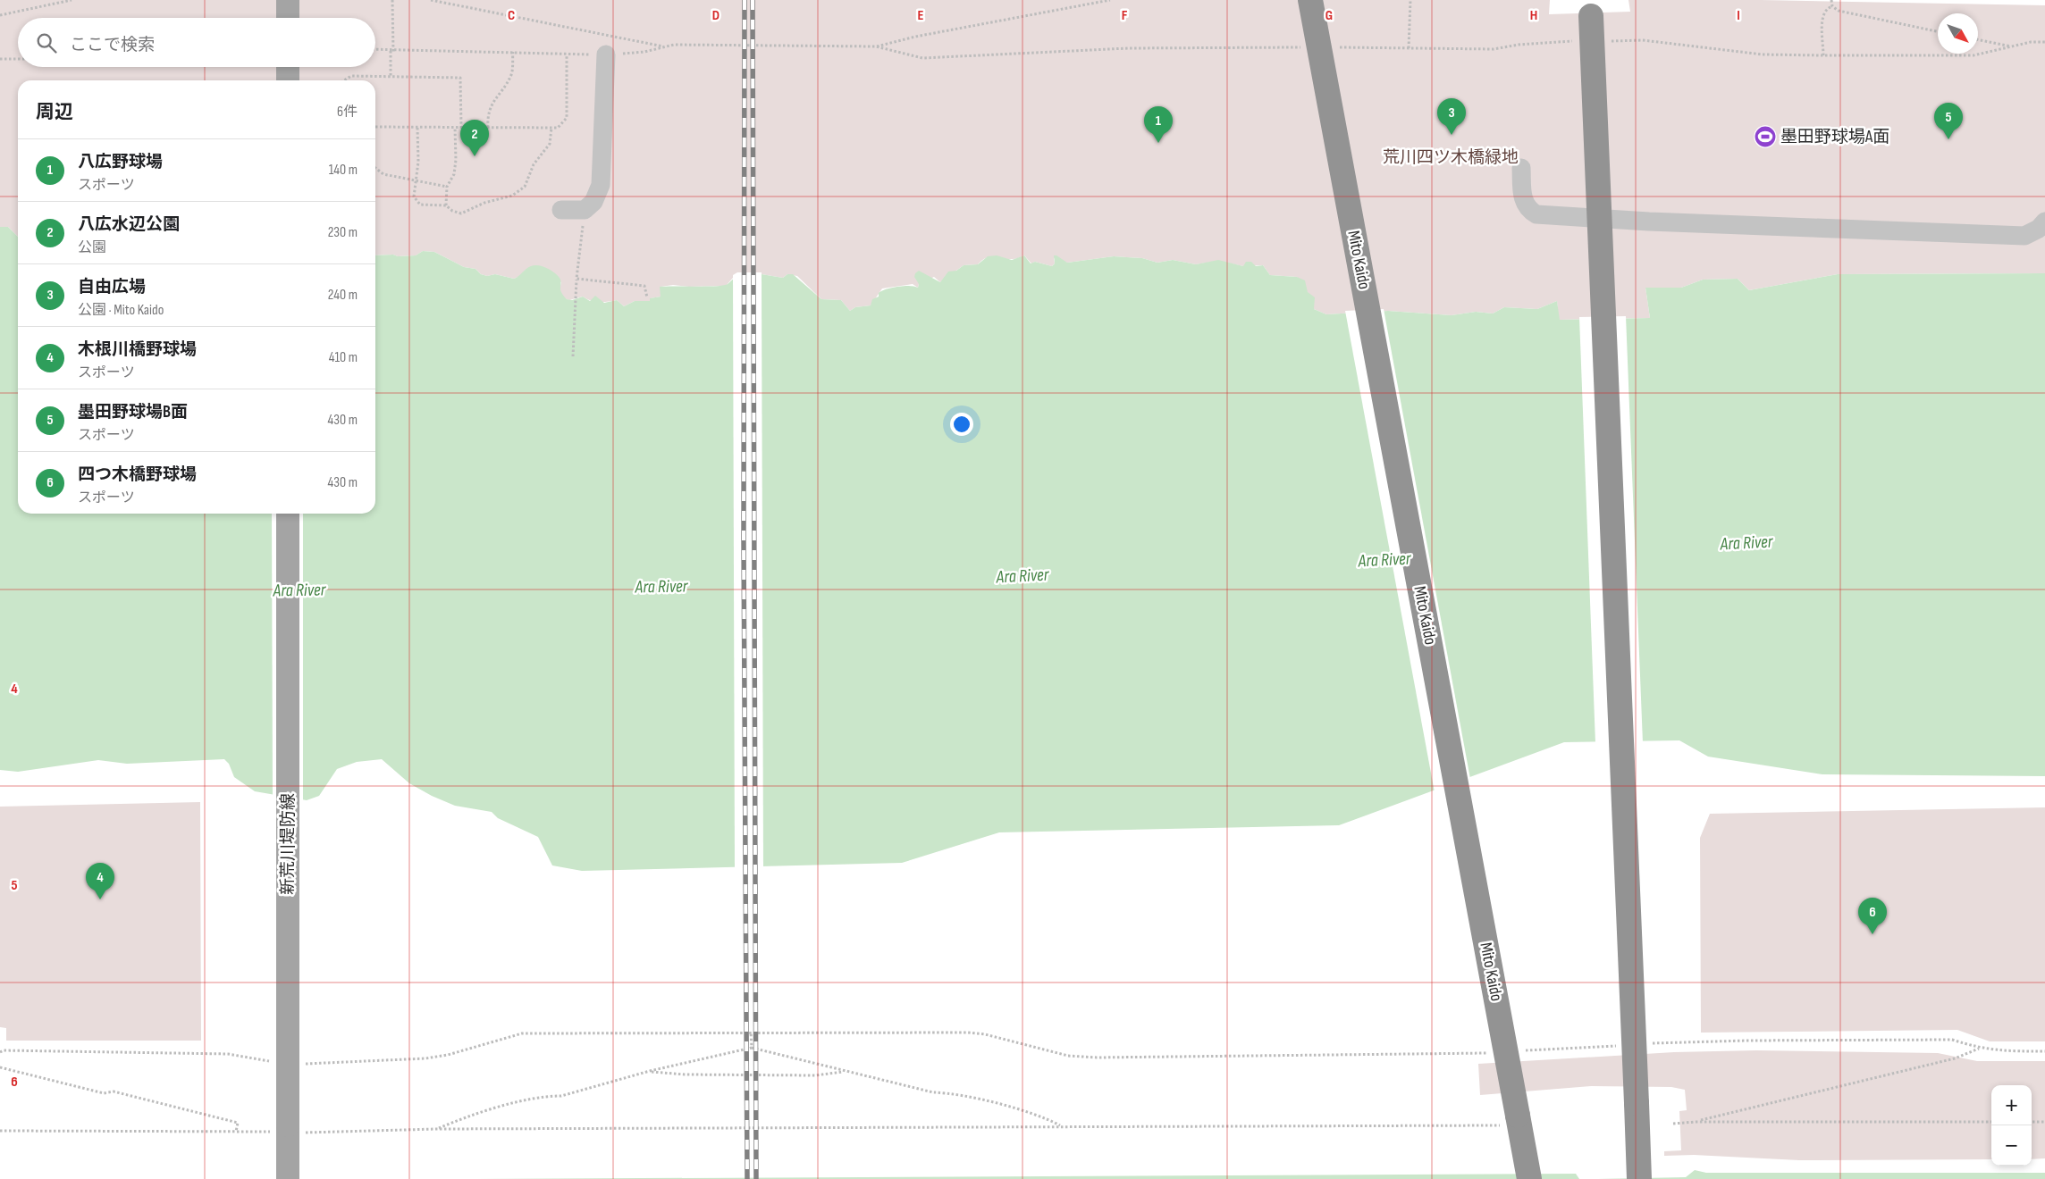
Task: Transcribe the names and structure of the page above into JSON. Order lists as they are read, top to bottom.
{
  "streets": {
    "highway": ["Mito Kaido"],
    "main road": ["新荒川堤防線"]
  },
  "water": ["Ara River"],
  "parks": ["荒川四ツ木橋緑地"],
  "places": {
    "sports": ["墨田野球場A面"]
  },
  "north": "bottom right",
  "page": {
    "search": "ここで検索",
    "heading": ["周辺", "6件"],
    "pins": [
      "3",
      "5",
      "1",
      "2",
      "4",
      "6"
    ],
    "list": [
      {
        "mark": "1",
        "name": "八広野球場",
        "note": "スポーツ",
        "value": "140 m"
      },
      {
        "mark": "2",
        "name": "八広水辺公園",
        "note": "公園",
        "value": "230 m"
      },
      {
        "mark": "3",
        "name": "自由広場",
        "note": "公園 · Mito Kaido",
        "value": "240 m"
      },
      {
        "mark": "4",
        "name": "木根川橋野球場",
        "note": "スポーツ",
        "value": "410 m"
      },
      {
        "mark": "5",
        "name": "墨田野球場B面",
        "note": "スポーツ",
        "value": "430 m"
      },
      {
        "mark": "6",
        "name": "四つ木橋野球場",
        "note": "スポーツ",
        "value": "430 m"
      }
    ],
    "map_buttons": ["+", "−"]
  },
  "grid": {
    "columns": [
      "C",
      "D",
      "E",
      "F",
      "G",
      "H",
      "I"
    ],
    "rows": ["4", "5", "6"]
  }
}
